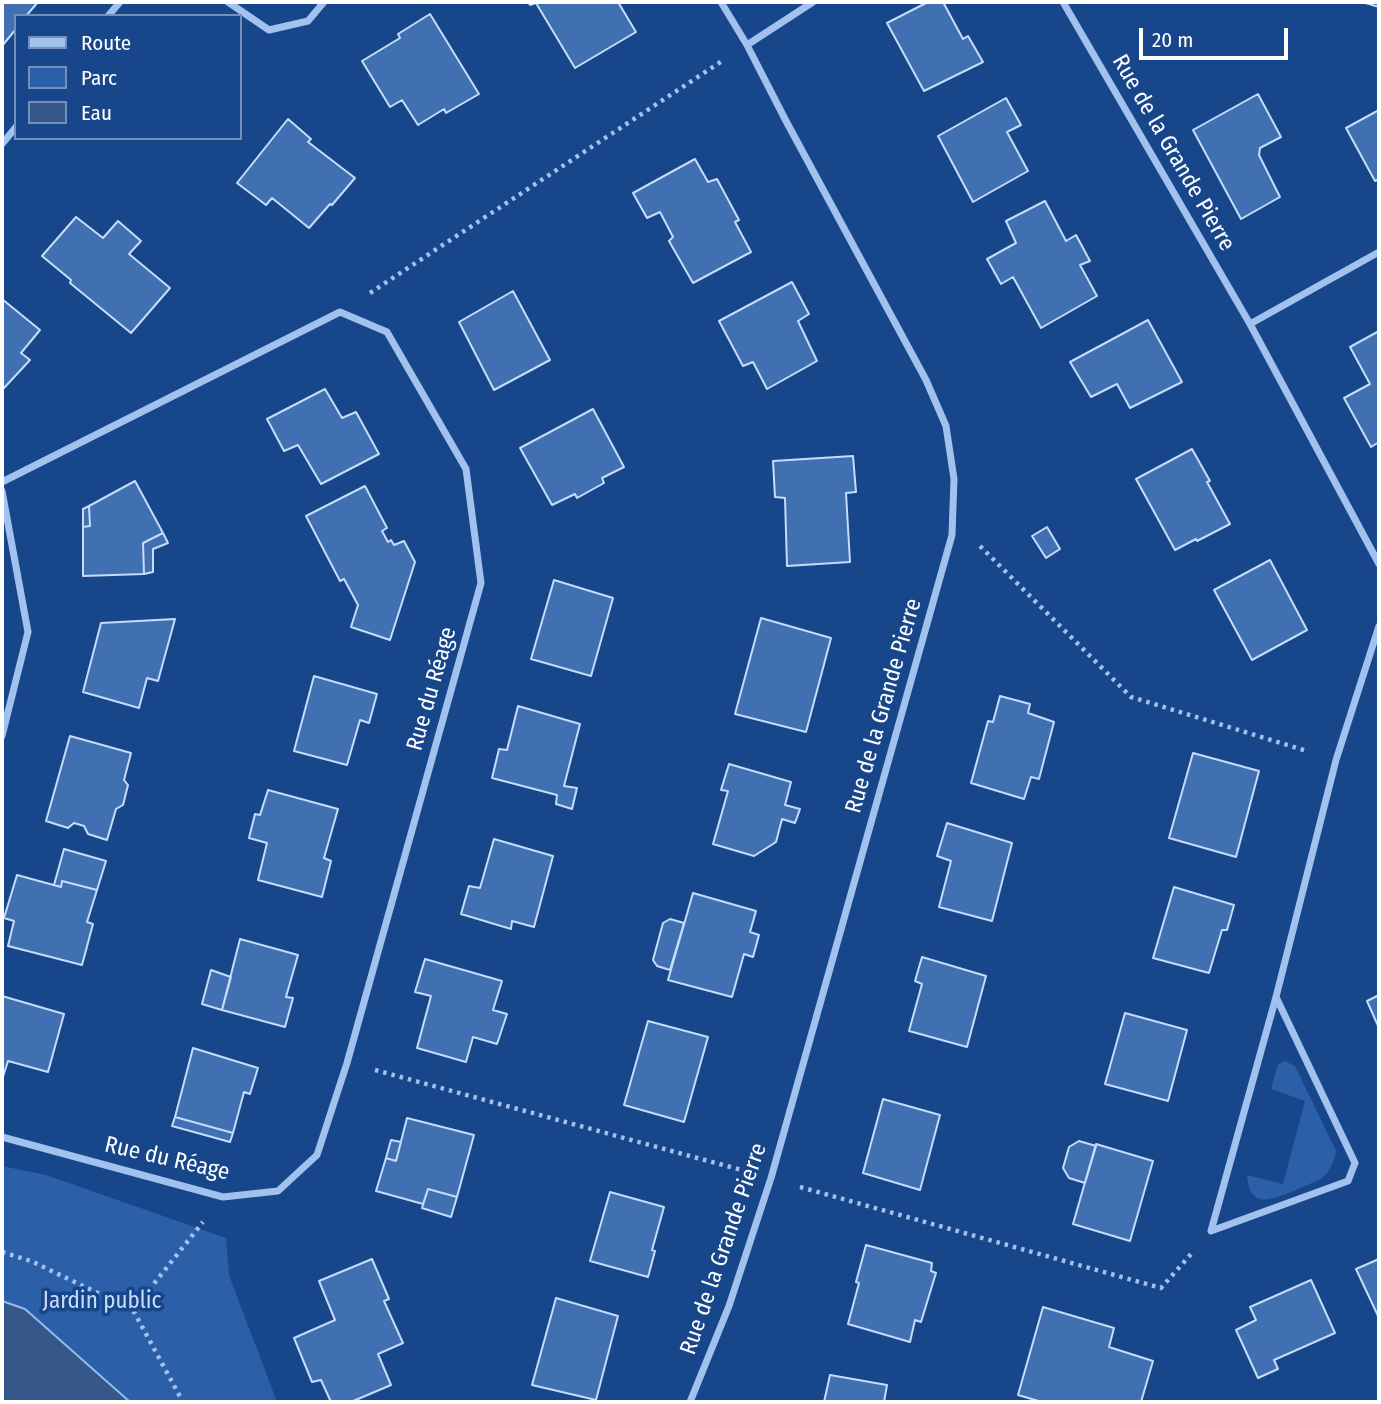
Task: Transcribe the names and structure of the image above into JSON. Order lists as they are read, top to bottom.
{
  "streets": {
    "street": ["Rue de la Grande Pierre", "Rue du Réage"]
  },
  "parks": ["Jardin public"],
  "legend": ["Route", "Parc", "Eau"],
  "scale_bar": "20 m"
}
